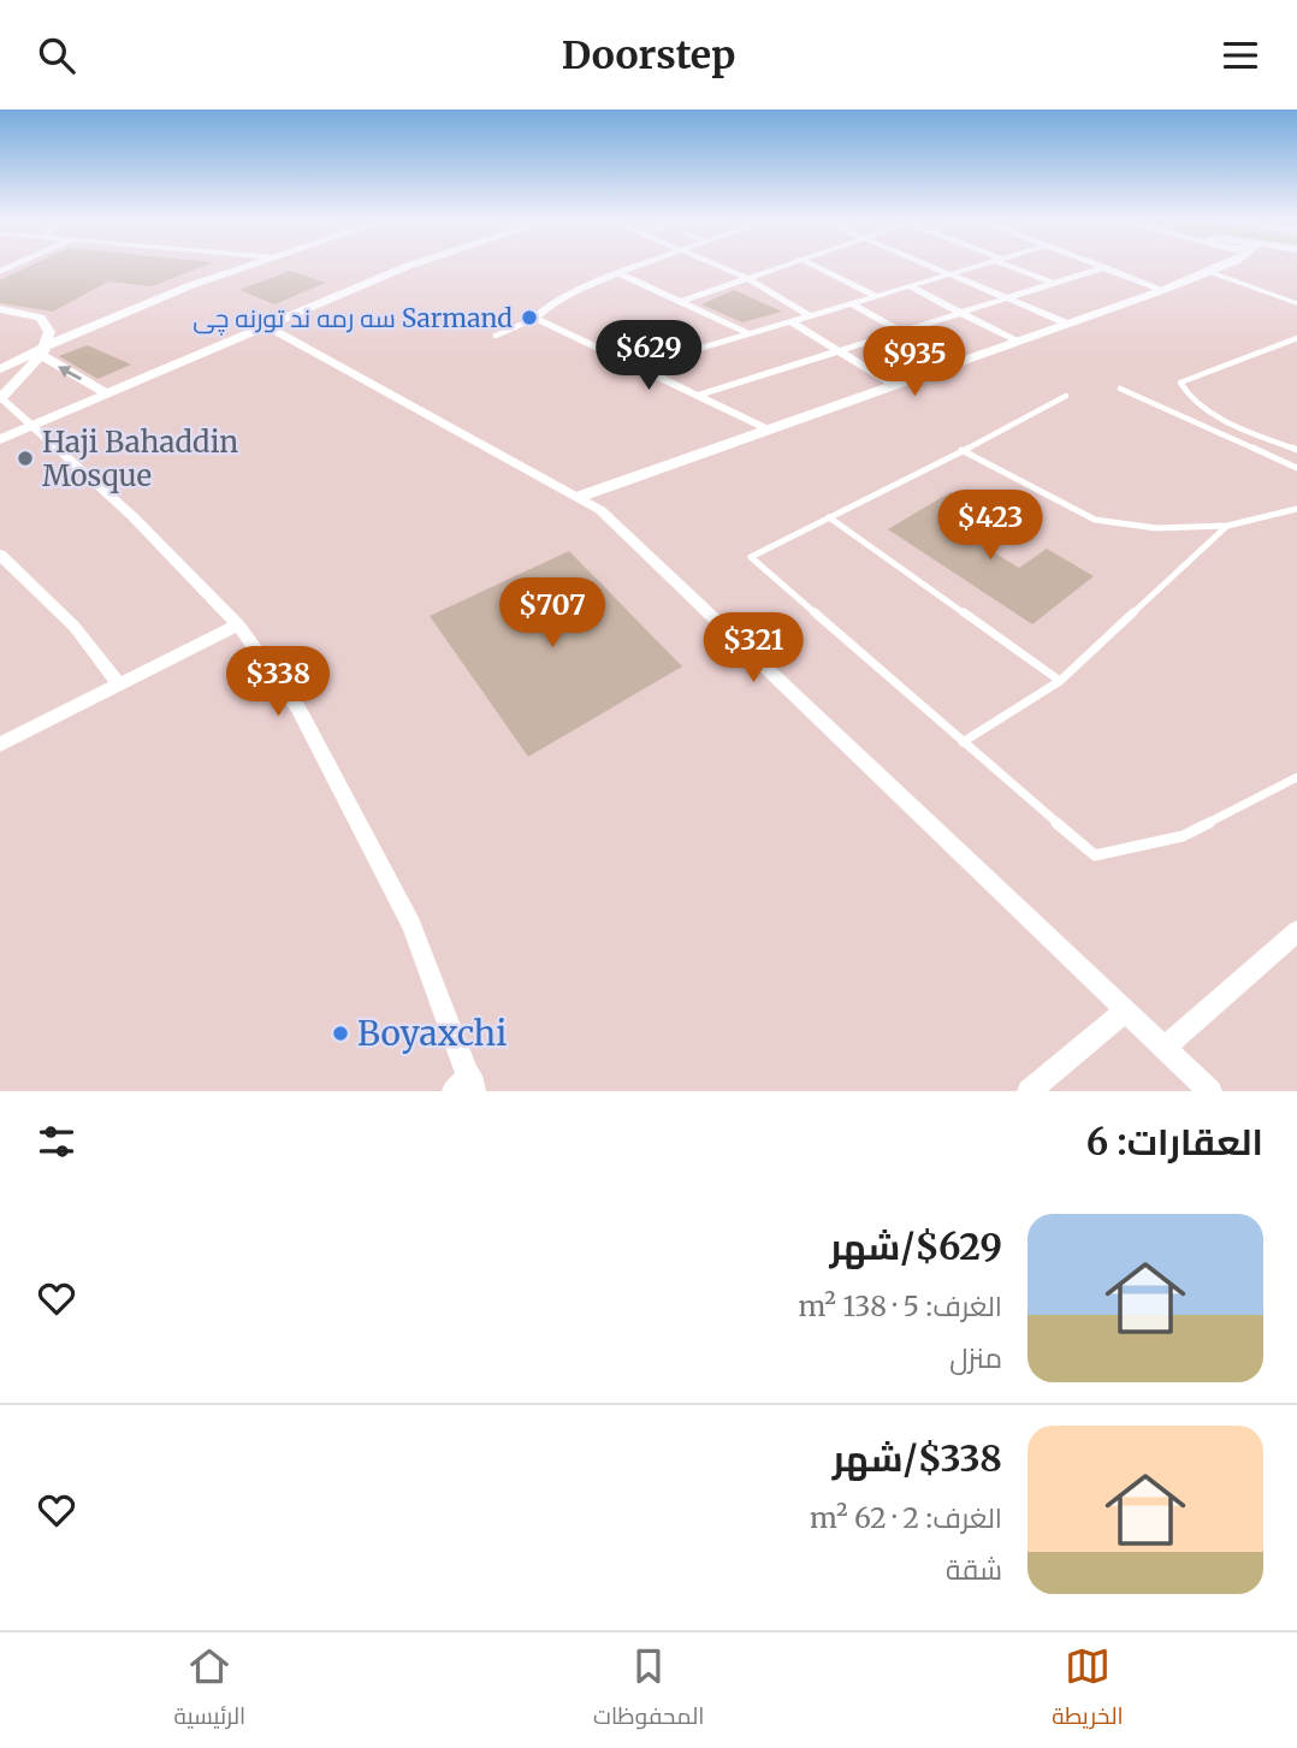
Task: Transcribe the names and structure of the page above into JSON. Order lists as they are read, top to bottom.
{
  "places": ["سه رمه ند تورنه چی Sarmand", "Haji Bahaddin Mosque", "Boyaxchi"],
  "page": {
    "header": "Doorstep",
    "price": [
      "$629",
      "$935",
      "$423",
      "$707",
      "$321",
      "$338"
    ],
    "heading": "العقارات: 6",
    "list": [
      {
        "name": "$629/شهر",
        "note": "الغرف: 5 · 138 m² · منزل"
      },
      {
        "name": "$338/شهر",
        "note": "الغرف: 2 · 62 m² · شقة"
      }
    ],
    "tabs": ["الخريطة", "المحفوظات", "الرئيسية"]
  }
}
